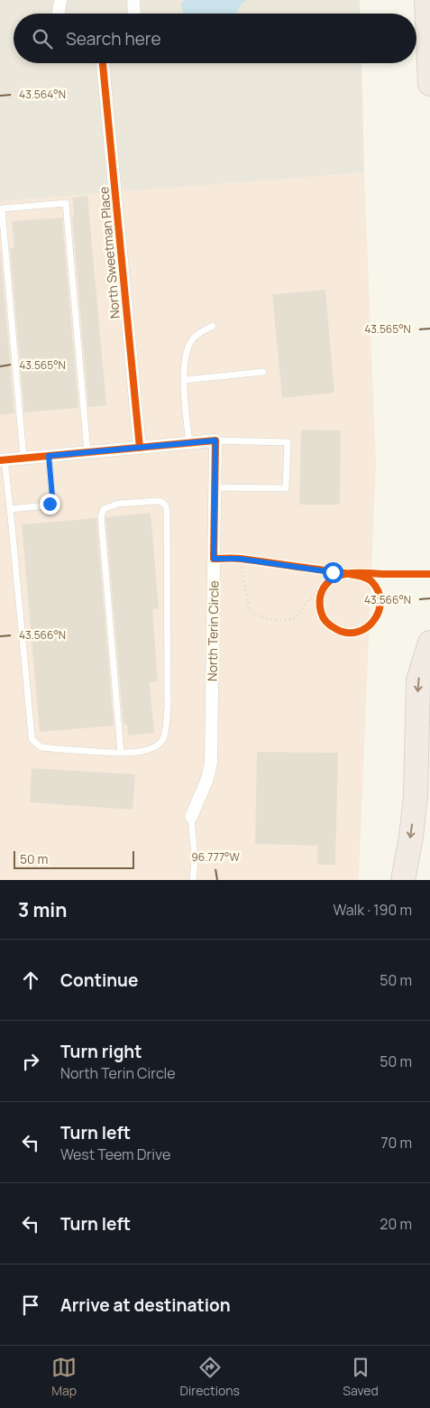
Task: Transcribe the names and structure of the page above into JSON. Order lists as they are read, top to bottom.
{
  "streets": {
    "street": ["North Sweetman Place", "North Terin Circle"]
  },
  "scale_bar": "50 m",
  "page": {
    "search": "Search here",
    "scale": "50 m",
    "heading": ["3 min", "Walk · 190 m"],
    "list": [
      ["Continue", "50 m"],
      ["Turn right", "North Terin Circle", "50 m"],
      ["Turn left", "West Teem Drive", "70 m"],
      ["Turn left", "20 m"],
      "Arrive at destination"
    ],
    "nav": ["Map", "Directions", "Saved"]
  },
  "coordinates": [
    "43.564°N",
    "43.565°N",
    "43.566°N",
    "96.777°W"
  ]
}
